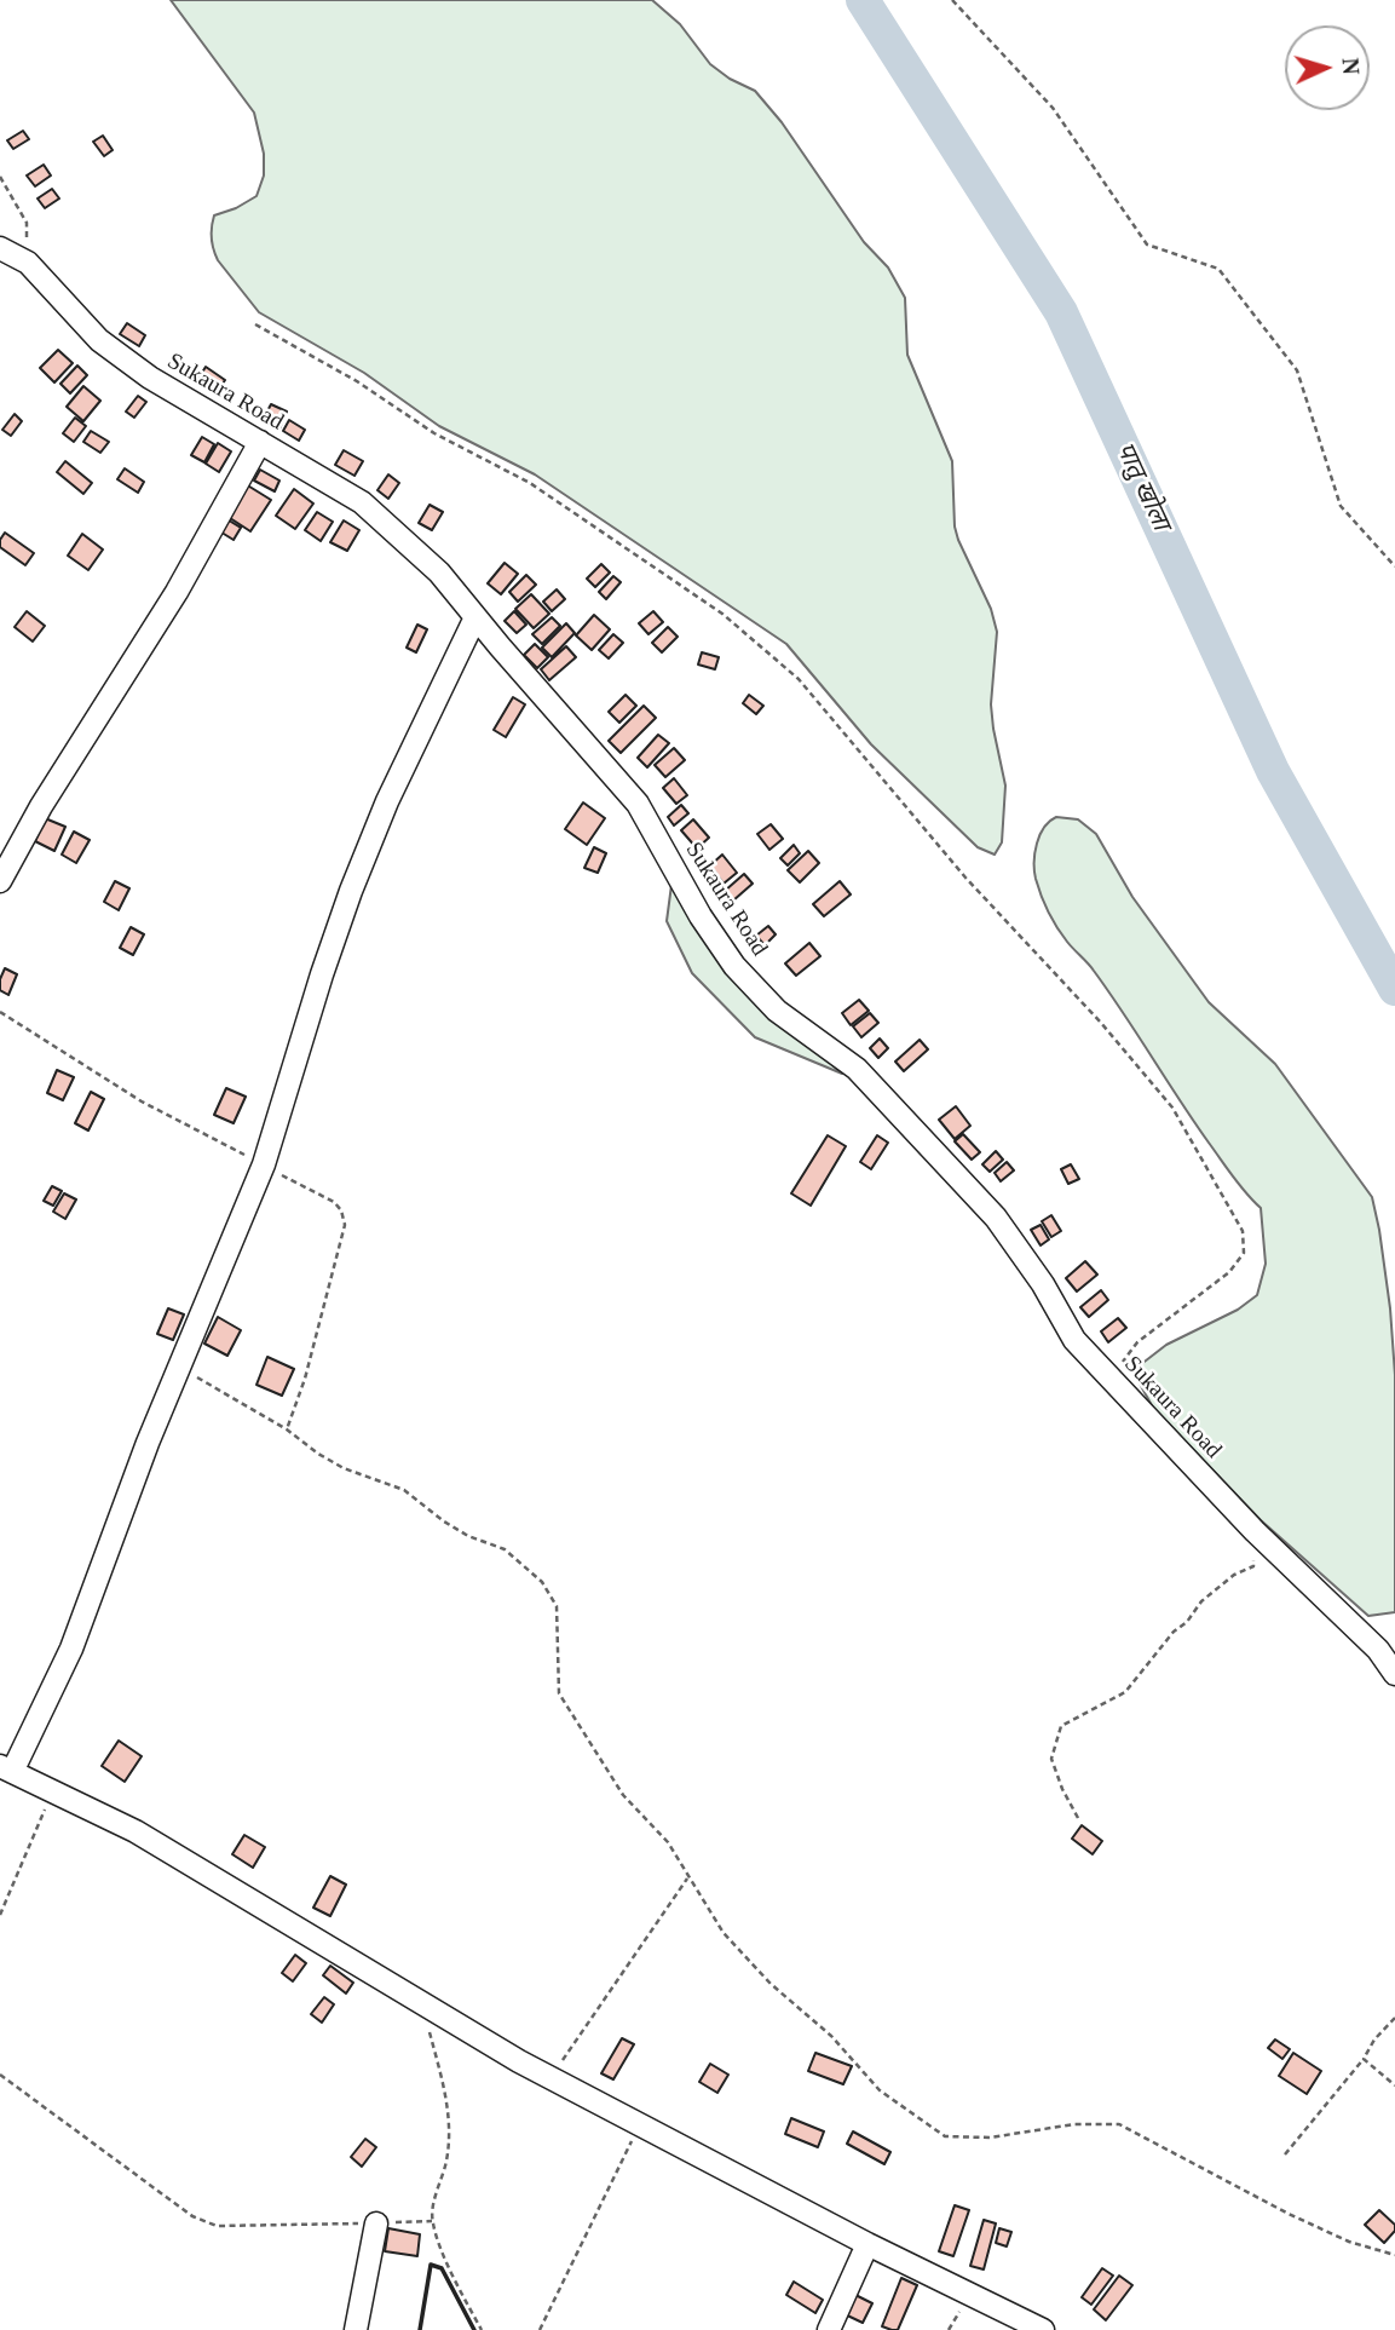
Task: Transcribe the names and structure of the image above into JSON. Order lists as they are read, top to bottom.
{
  "streets": {
    "street": ["Sukaura Road"]
  },
  "water": ["पातु खोला"],
  "north": "right"
}
